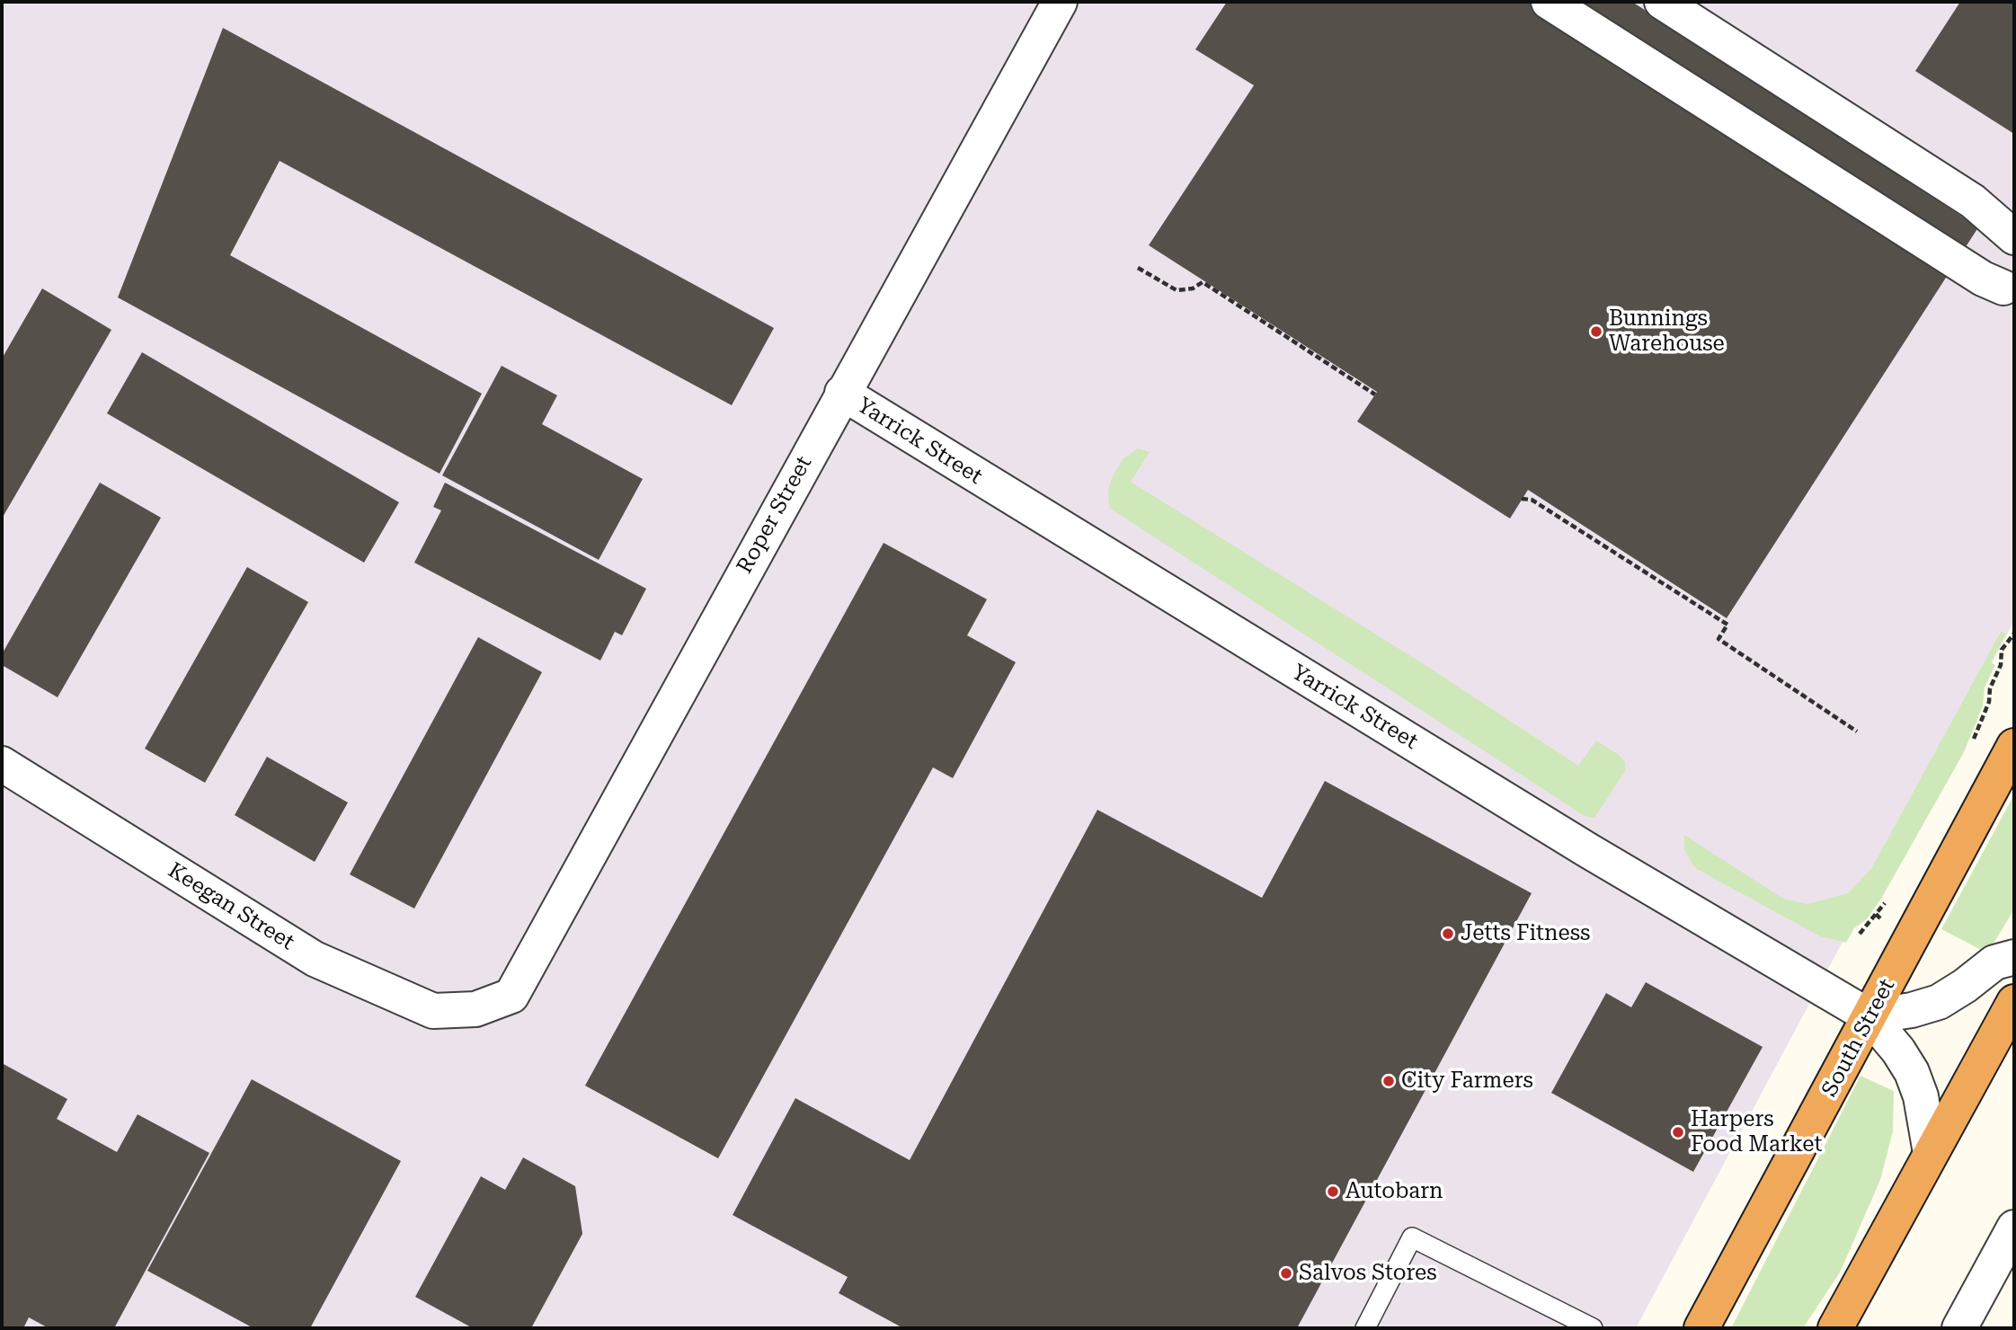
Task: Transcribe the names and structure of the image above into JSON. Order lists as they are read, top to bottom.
{
  "streets": {
    "highway": ["South Street"],
    "street": ["Yarrick Street", "Roper Street", "Keegan Street"]
  },
  "crossings": [
    ["Yarrick Street", "Roper Street"],
    ["Yarrick Street", "South Street"],
    ["Roper Street", "Keegan Street"]
  ],
  "places": [
    "Bunnings Warehouse",
    "Jetts Fitness",
    "City Farmers",
    "Harpers Food Market",
    "Autobarn",
    "Salvos Stores"
  ]
}
